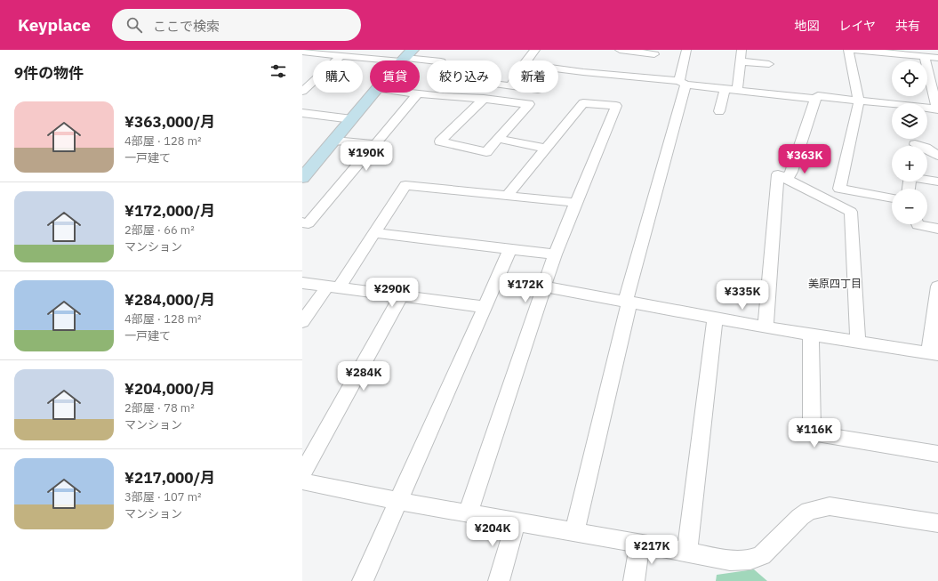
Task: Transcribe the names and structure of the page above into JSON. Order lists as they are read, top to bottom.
{
  "districts": ["美原四丁目"],
  "page": {
    "header": "Keyplace",
    "search": "ここで検索",
    "nav": ["地図", "レイヤ", "共有"],
    "heading": "9件の物件",
    "map_buttons": ["+", "−"],
    "chip": [
      "購入",
      "賃貸",
      "絞り込み",
      "新着"
    ],
    "list": [
      {
        "name": "¥363,000/月",
        "note": "4部屋 · 128 m² · 一戸建て"
      },
      {
        "name": "¥172,000/月",
        "note": "2部屋 · 66 m² · マンション"
      },
      {
        "name": "¥284,000/月",
        "note": "4部屋 · 128 m² · 一戸建て"
      },
      {
        "name": "¥204,000/月",
        "note": "2部屋 · 78 m² · マンション"
      },
      {
        "name": "¥217,000/月",
        "note": "3部屋 · 107 m² · マンション"
      }
    ],
    "price": [
      "¥190K",
      "¥363K",
      "¥172K",
      "¥290K",
      "¥335K",
      "¥284K",
      "¥116K",
      "¥204K",
      "¥217K"
    ]
  }
}
